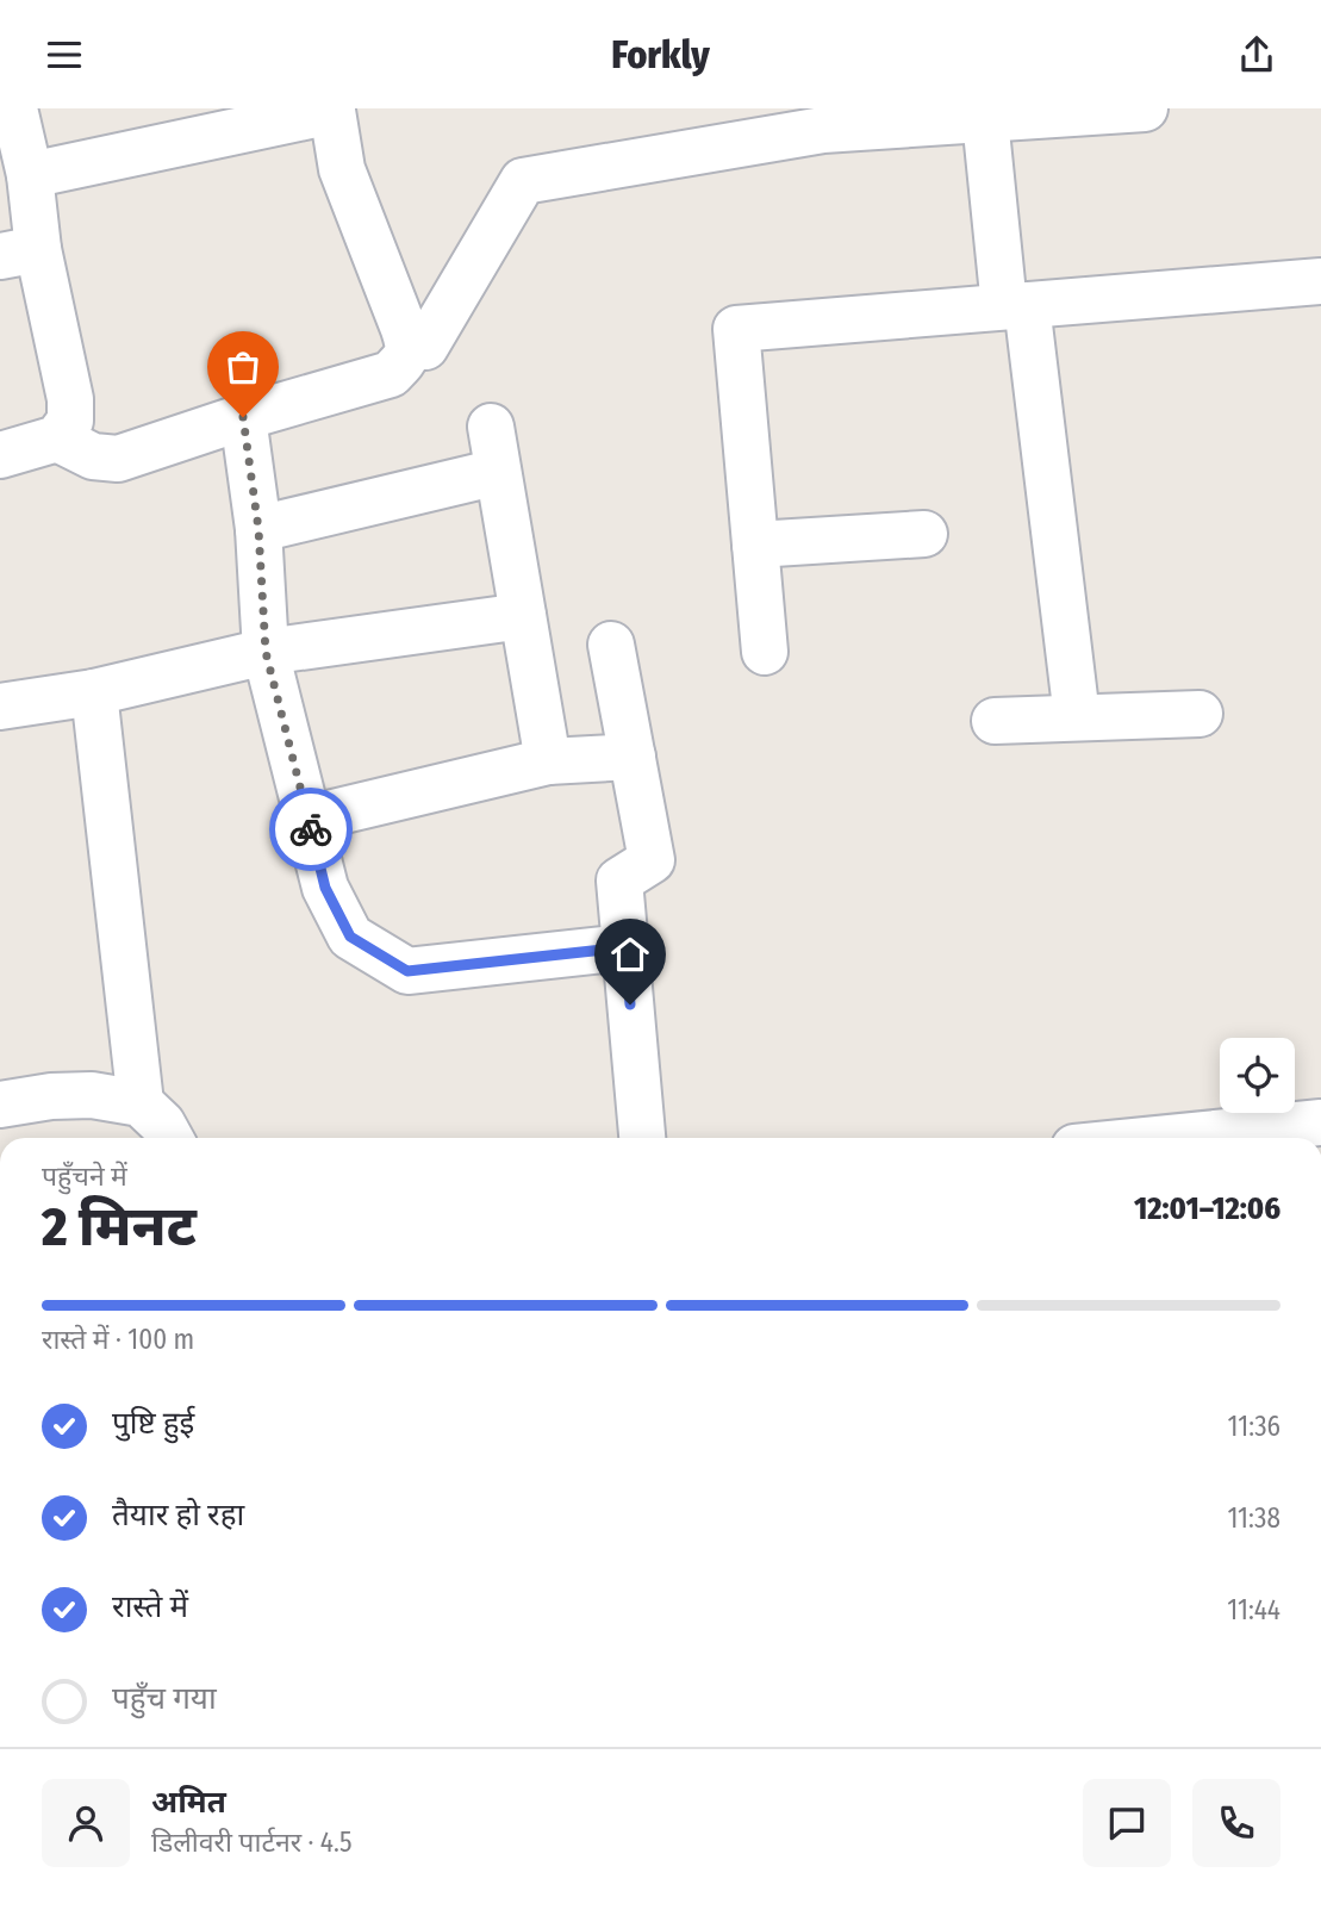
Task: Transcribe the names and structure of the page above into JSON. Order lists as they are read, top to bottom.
{
  "page": {
    "header": "Forkly",
    "heading": ["2 मिनट", "पहुँचने में", "12:01–12:06"],
    "panel": ["अमित", "डिलीवरी पार्टनर · 4.5"],
    "bar": "रास्ते में · 100 m",
    "list": [
      ["पुष्टि हुई", "11:36"],
      ["तैयार हो रहा", "11:38"],
      ["रास्ते में", "11:44"],
      "पहुँच गया"
    ]
  }
}
